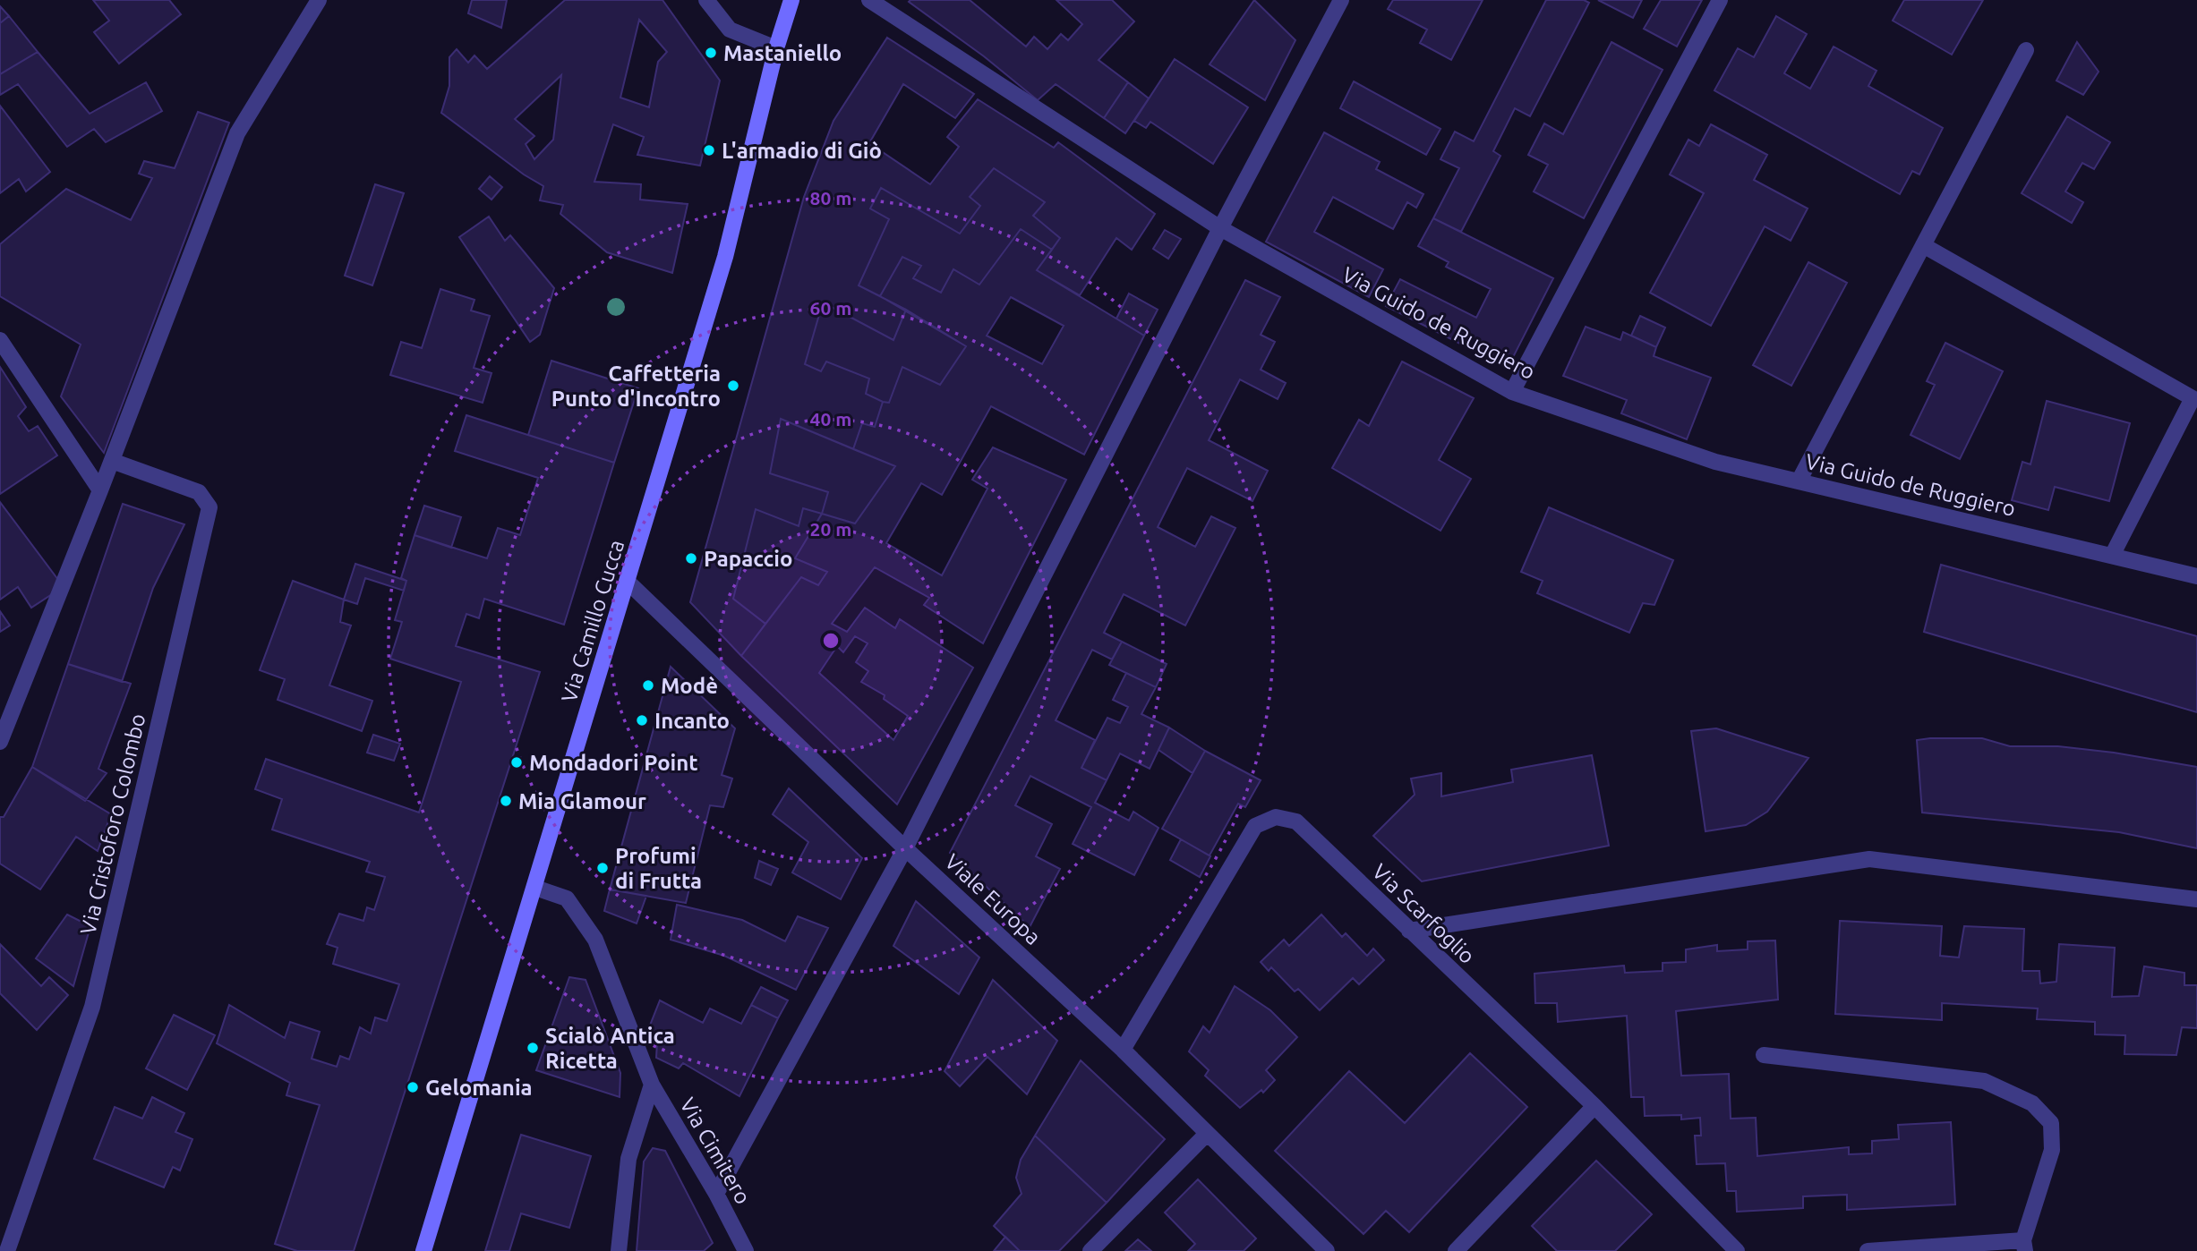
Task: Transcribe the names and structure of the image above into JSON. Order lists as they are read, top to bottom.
{
  "streets": {
    "street": [
      "Via Guido de Ruggiero",
      "Via Camillo Cucca",
      "Via Cristoforo Colombo",
      "Viale Europa",
      "Via Scarfoglio",
      "Via Cimitero"
    ]
  },
  "crossings": [
    ["Via Camillo Cucca", "Viale Europa"],
    ["Via Camillo Cucca", "Via Cimitero"],
    ["Viale Europa", "Via Scarfoglio"]
  ],
  "places": [
    "Mastaniello",
    "L'armadio di Giò",
    "Caffetteria Punto d'Incontro",
    "Papaccio",
    "Modè",
    "Incanto",
    "Mondadori Point",
    "Mia Glamour",
    "Profumi di Frutta",
    "Scialò Antica Ricetta",
    "Gelomania"
  ],
  "rings": [
    "80 m",
    "60 m",
    "40 m",
    "20 m"
  ]
}
